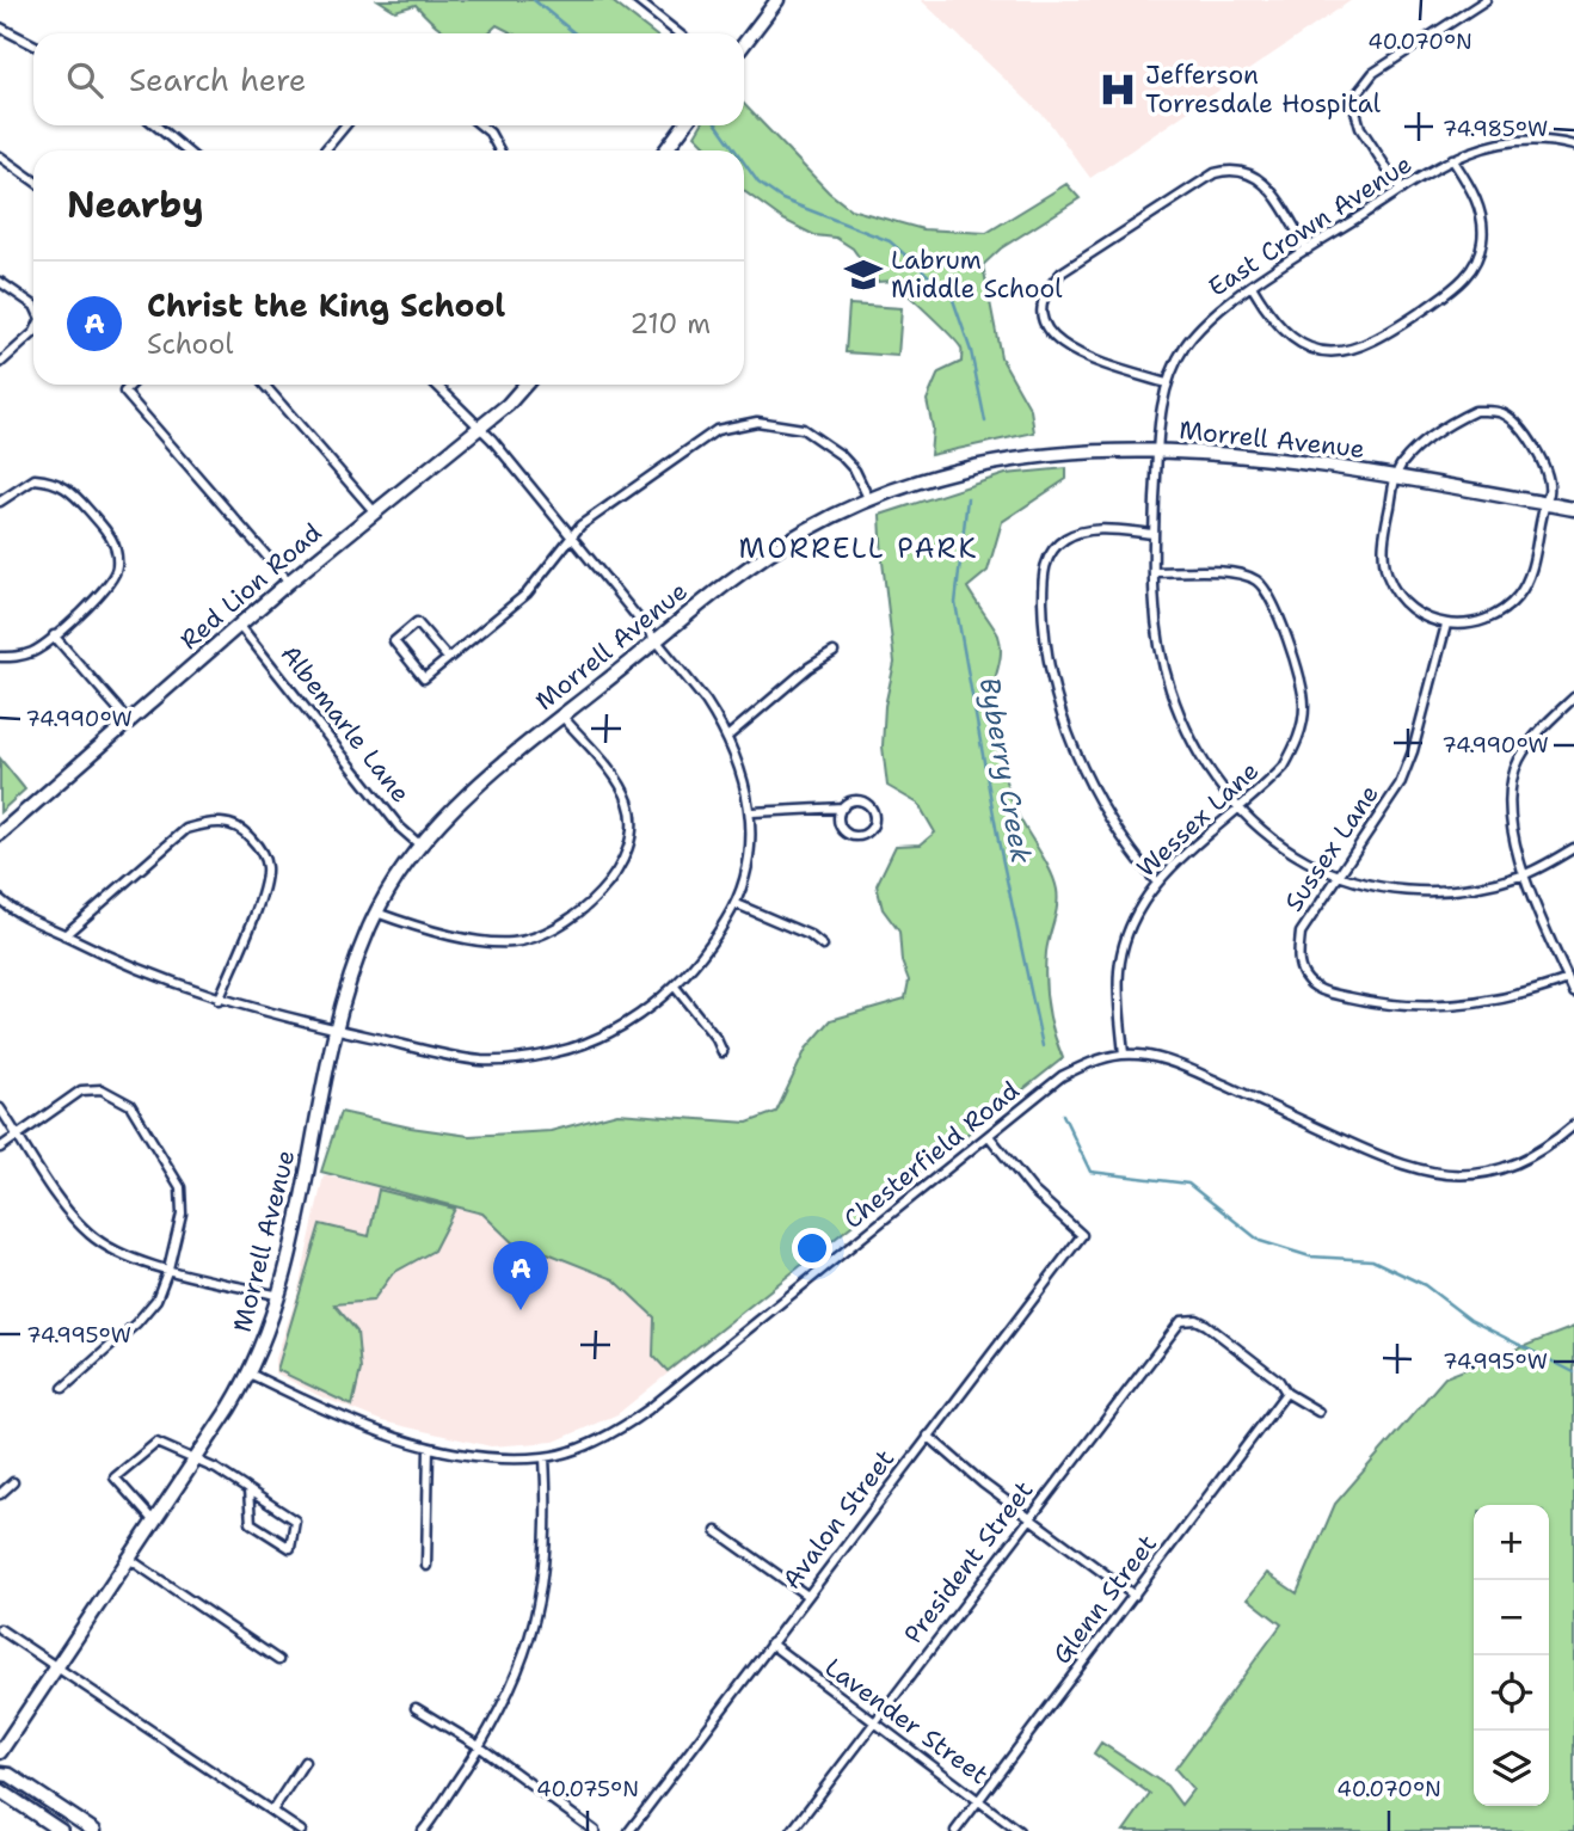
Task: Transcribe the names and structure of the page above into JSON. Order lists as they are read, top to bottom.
{
  "streets": {
    "street": [
      "East Crown Avenue",
      "Morrell Avenue",
      "Red Lion Road",
      "Albemarle Lane",
      "Wessex Lane",
      "Sussex Lane",
      "Chesterfield Road",
      "Avalon Street",
      "President Street",
      "Glenn Street",
      "Lavender Street"
    ]
  },
  "crossings": [
    ["East Crown Avenue", "Morrell Avenue"],
    ["East Crown Avenue", "Wessex Lane"],
    ["East Crown Avenue", "Sussex Lane"],
    ["Morrell Avenue", "Albemarle Lane"],
    ["Morrell Avenue", "Sussex Lane"],
    ["Morrell Avenue", "Chesterfield Road"],
    ["Red Lion Road", "Albemarle Lane"],
    ["Wessex Lane", "Chesterfield Road"],
    ["Chesterfield Road", "Avalon Street"],
    ["Avalon Street", "Lavender Street"],
    ["President Street", "Glenn Street"],
    ["President Street", "Lavender Street"],
    ["Glenn Street", "Lavender Street"]
  ],
  "districts": ["MORRELL PARK"],
  "water": ["Byberry Creek"],
  "places": {
    "hospital": ["Jefferson Torresdale Hospital"],
    "school or university": ["Labrum Middle School"]
  },
  "page": {
    "search": "Search here",
    "heading": "Nearby",
    "list": [
      {
        "mark": "A",
        "name": "Christ the King School",
        "note": "School",
        "value": "210 m"
      }
    ],
    "pins": "A",
    "map_buttons": ["+", "−"]
  },
  "coordinates": [
    "40.070°N",
    "74.985°W",
    "74.990°W",
    "74.995°W",
    "40.075°N"
  ]
}
